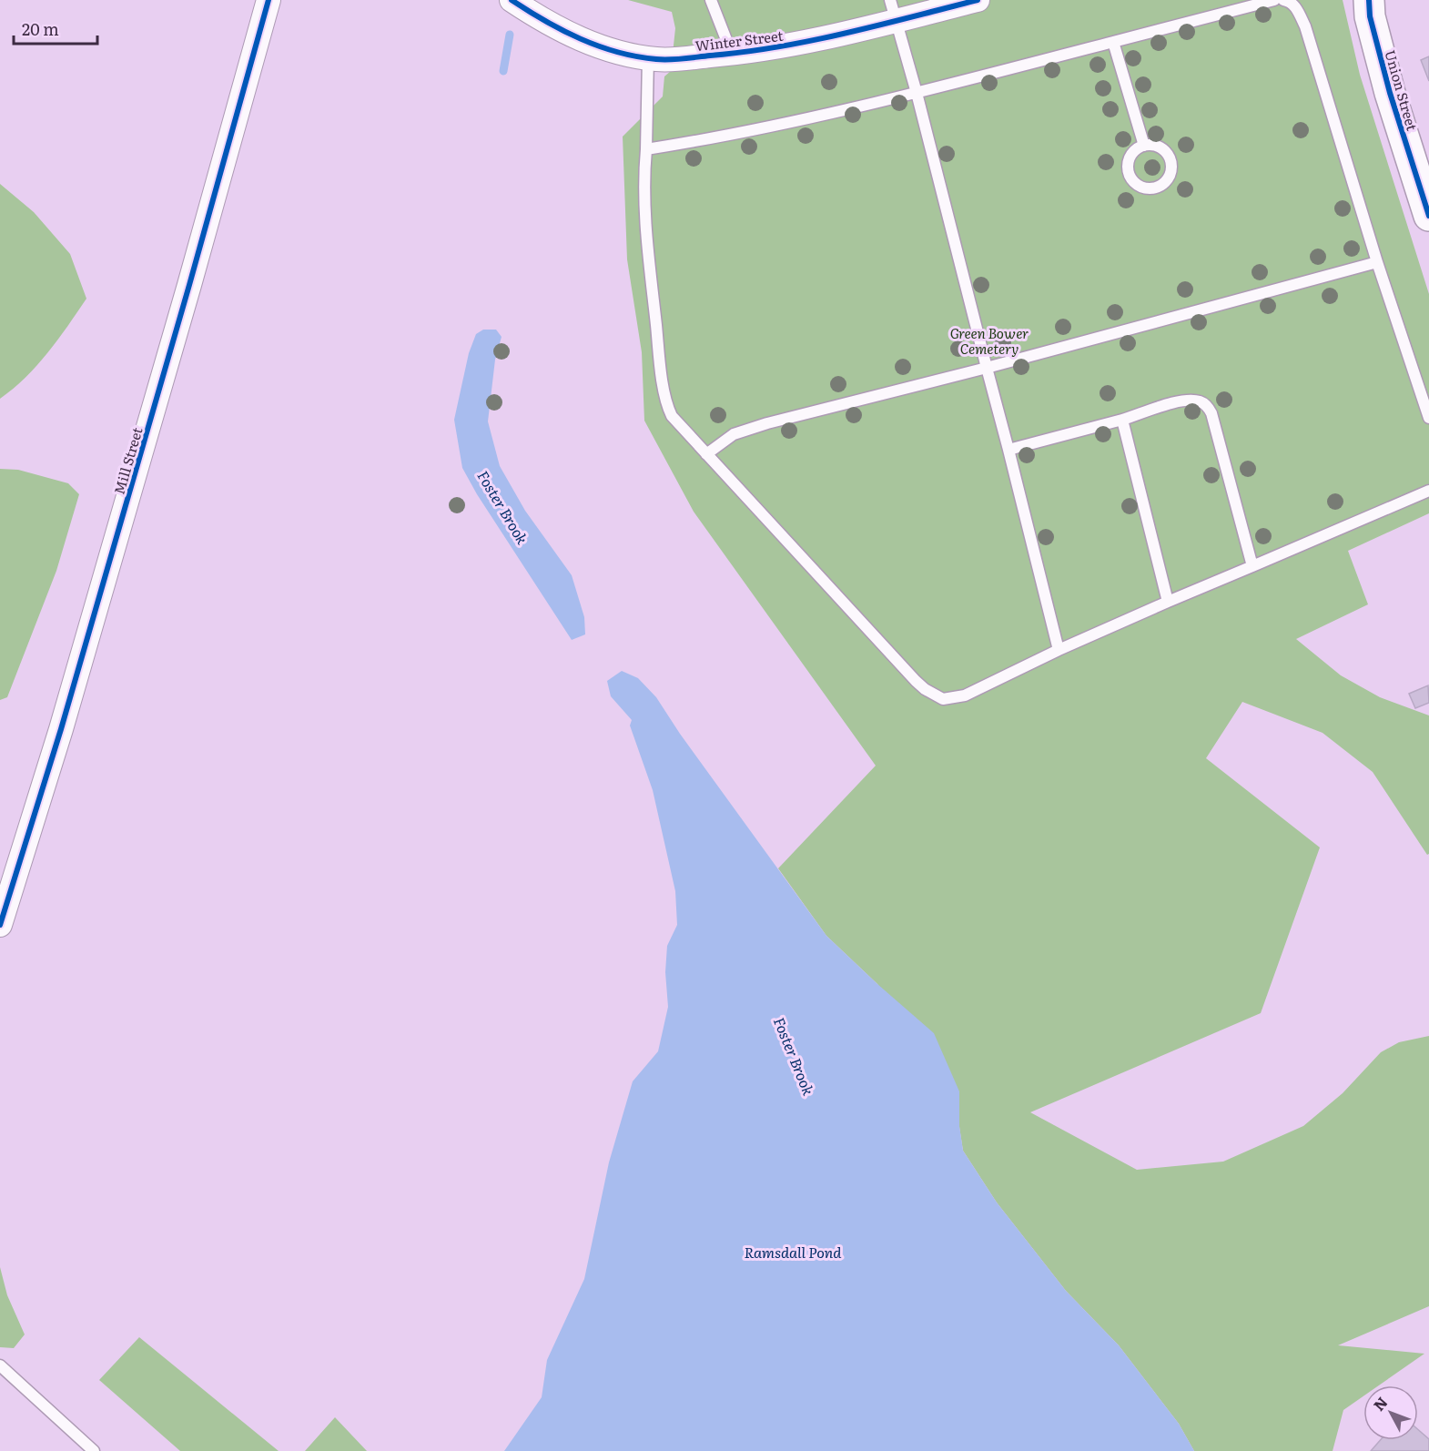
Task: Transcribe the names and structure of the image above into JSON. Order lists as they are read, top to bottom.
{
  "streets": {
    "street": ["Winter Street", "Union Street", "Mill Street"]
  },
  "water": ["Foster Brook", "Ramsdall Pond"],
  "parks": ["Green Bower Cemetery"],
  "scale_bar": "20 m",
  "north": "top left"
}
